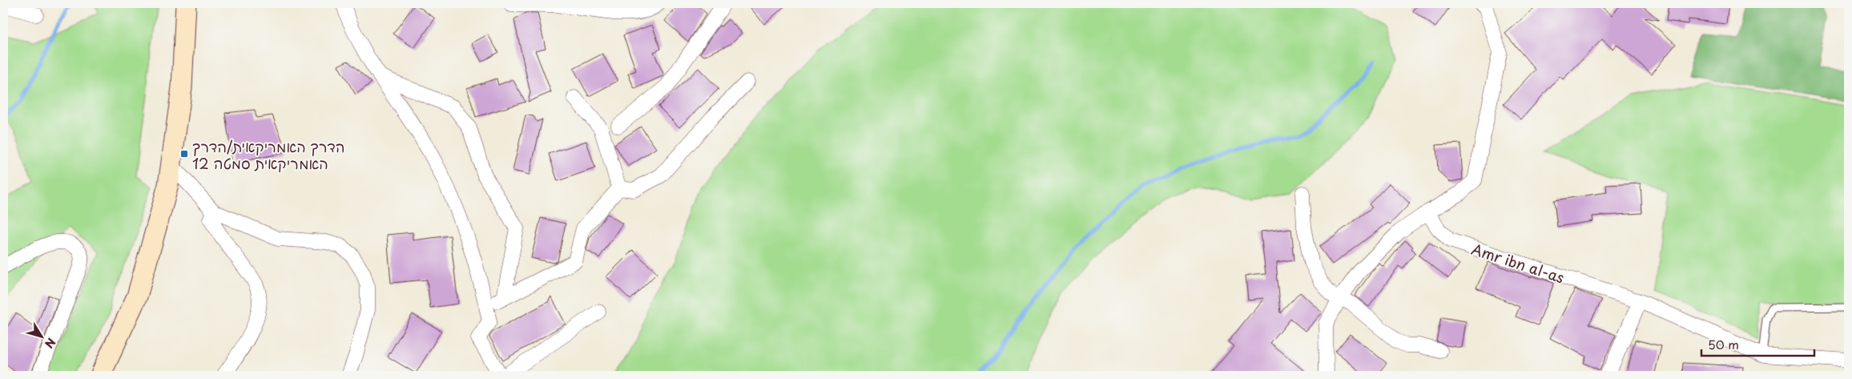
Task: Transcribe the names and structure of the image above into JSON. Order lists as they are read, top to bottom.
{
  "streets": {
    "street": ["Amr ibn al-as"]
  },
  "places": {
    "transit": ["הדרך האמריקאית/הדרך האמריקאית סמטה 12"]
  },
  "scale_bar": "50 m",
  "north": "bottom right"
}
